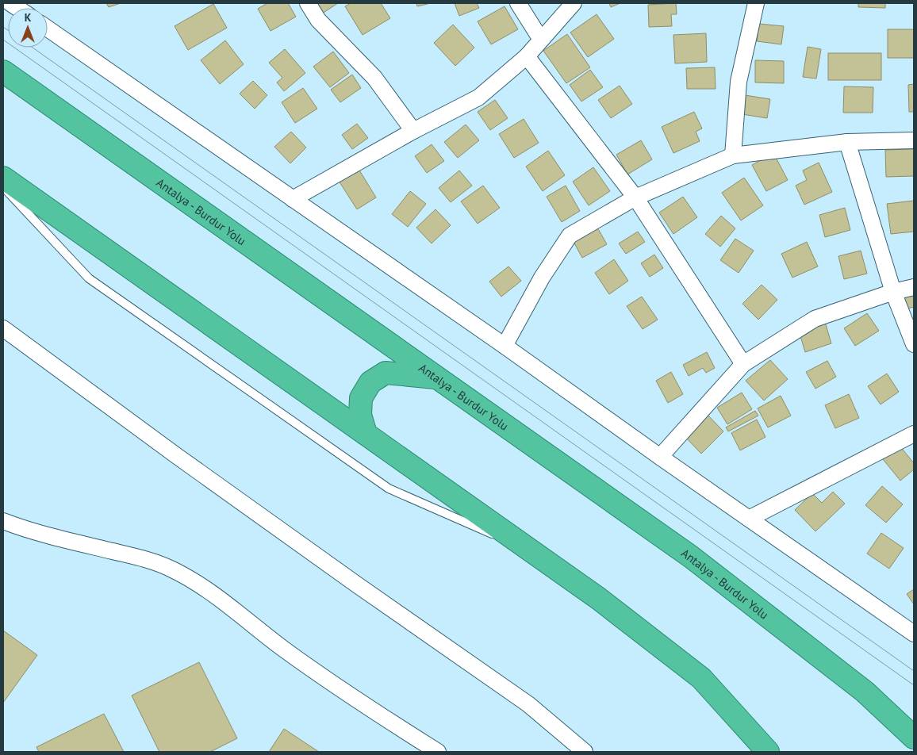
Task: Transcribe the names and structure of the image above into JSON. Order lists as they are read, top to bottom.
{
  "streets": {
    "highway": ["Antalya - Burdur Yolu"]
  },
  "north": "top"
}
